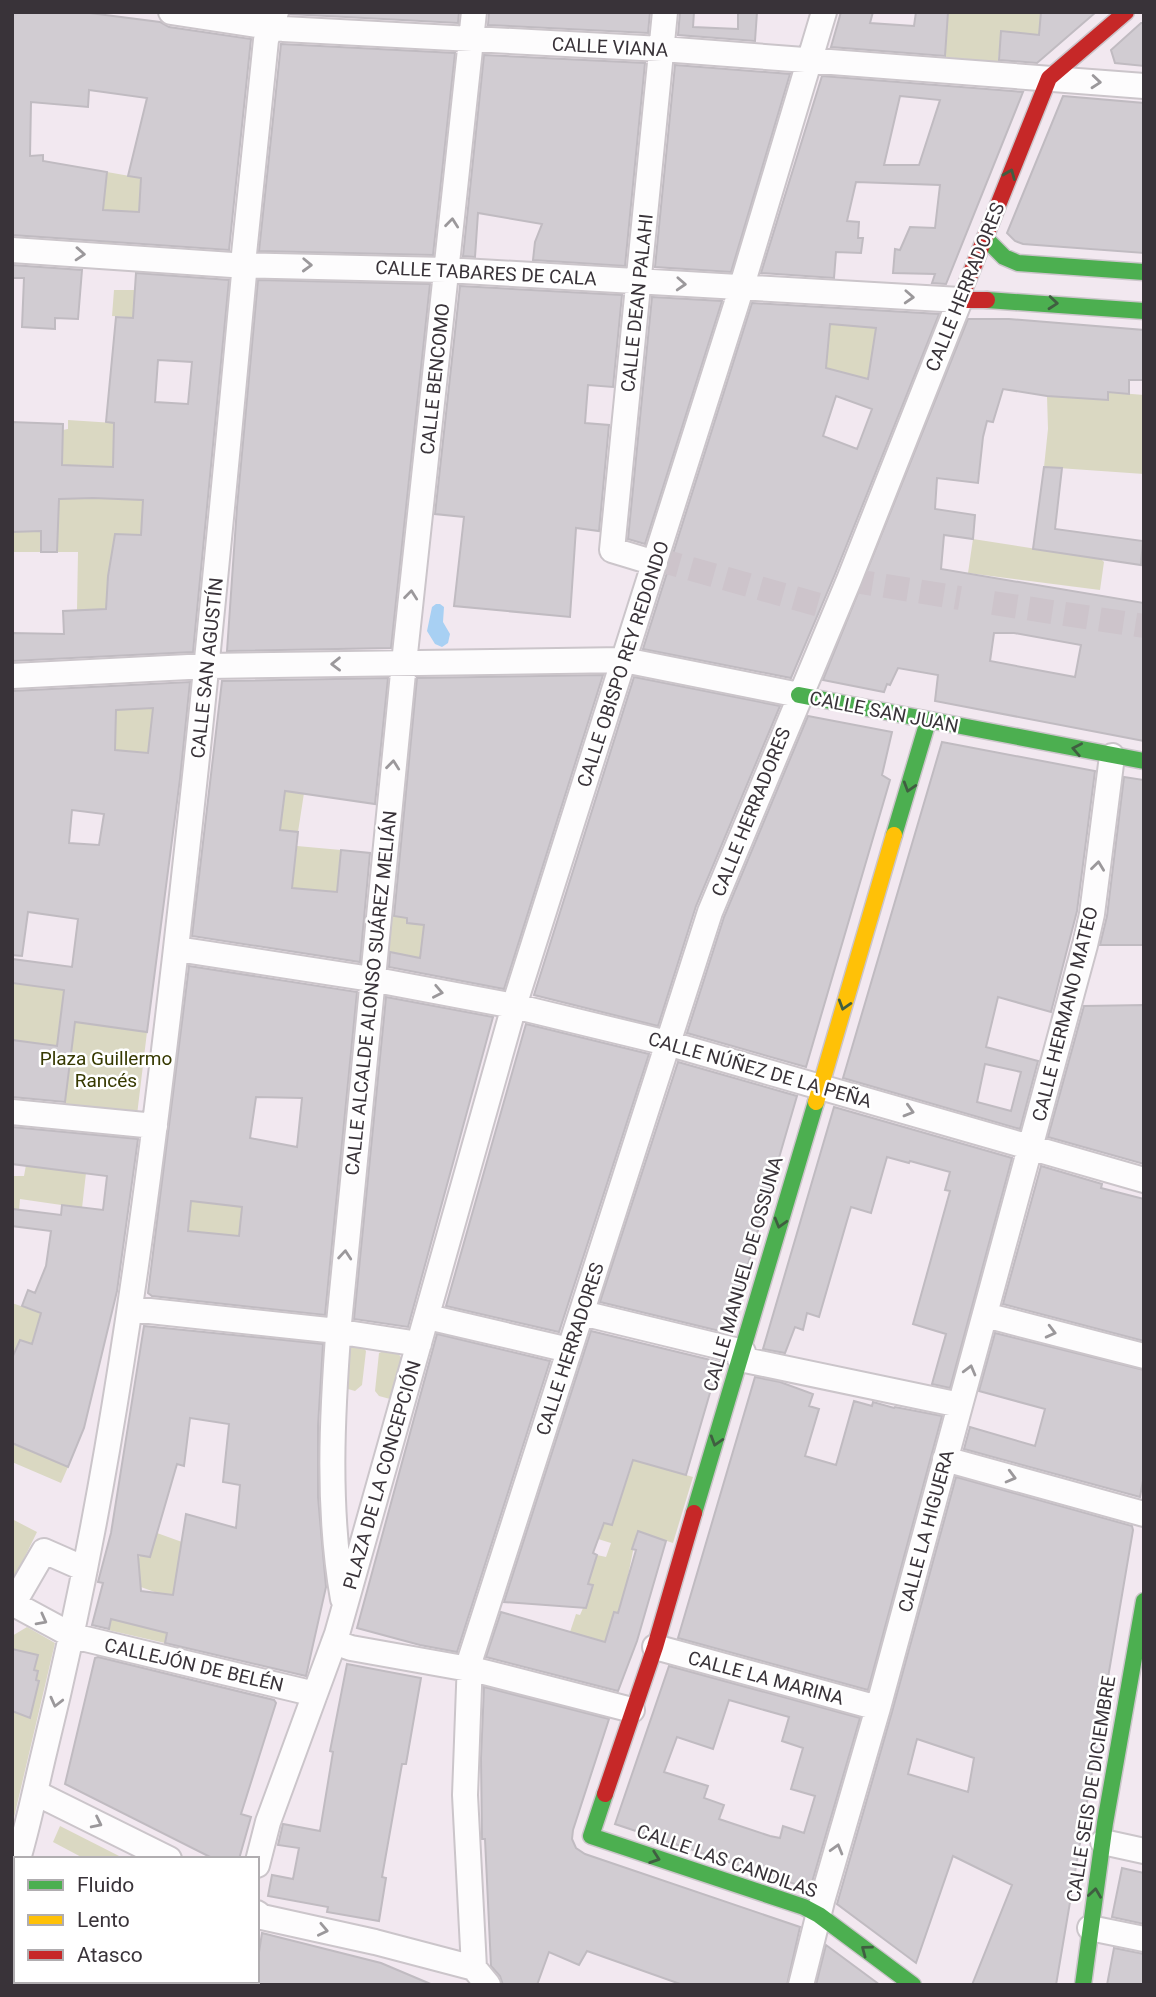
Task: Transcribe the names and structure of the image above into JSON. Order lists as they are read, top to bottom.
{
  "streets": {
    "street": [
      "CALLE VIANA",
      "CALLE TABARES DE CALA",
      "CALLE HERRADORES",
      "CALLE DEAN PALAHI",
      "CALLE BENCOMO",
      "CALLE OBISPO REY REDONDO",
      "CALLE SAN AGUSTÍN",
      "CALLE SAN JUAN",
      "CALLE ALCALDE ALONSO SUÁREZ MELIÁN",
      "CALLE HERMANO MATEO",
      "CALLE NÚÑEZ DE LA PEÑA",
      "CALLE MANUEL DE OSSUNA",
      "PLAZA DE LA CONCEPCIÓN",
      "CALLE LA HIGUERA",
      "CALLEJÓN DE BELÉN",
      "CALLE LA MARINA",
      "CALLE SEIS DE DICIEMBRE",
      "CALLE LAS CANDILAS"
    ]
  },
  "crossings": [
    ["CALLE VIANA", "CALLE HERRADORES"],
    ["CALLE VIANA", "CALLE DEAN PALAHI"],
    ["CALLE VIANA", "CALLE BENCOMO"],
    ["CALLE VIANA", "CALLE OBISPO REY REDONDO"],
    ["CALLE VIANA", "CALLE SAN AGUSTÍN"],
    ["CALLE TABARES DE CALA", "CALLE HERRADORES"],
    ["CALLE TABARES DE CALA", "CALLE DEAN PALAHI"],
    ["CALLE TABARES DE CALA", "CALLE BENCOMO"],
    ["CALLE TABARES DE CALA", "CALLE OBISPO REY REDONDO"],
    ["CALLE TABARES DE CALA", "CALLE SAN AGUSTÍN"],
    ["CALLE HERRADORES", "CALLE SAN JUAN"],
    ["CALLE HERRADORES", "CALLE NÚÑEZ DE LA PEÑA"],
    ["CALLE DEAN PALAHI", "CALLE OBISPO REY REDONDO"],
    ["CALLE BENCOMO", "CALLE SAN JUAN"],
    ["CALLE BENCOMO", "CALLE ALCALDE ALONSO SUÁREZ MELIÁN"],
    ["CALLE OBISPO REY REDONDO", "CALLE SAN JUAN"],
    ["CALLE OBISPO REY REDONDO", "CALLE NÚÑEZ DE LA PEÑA"],
    ["CALLE OBISPO REY REDONDO", "PLAZA DE LA CONCEPCIÓN"],
    ["CALLE SAN AGUSTÍN", "CALLE SAN JUAN"],
    ["CALLE SAN AGUSTÍN", "CALLE NÚÑEZ DE LA PEÑA"],
    ["CALLE SAN AGUSTÍN", "CALLEJÓN DE BELÉN"],
    ["CALLE SAN JUAN", "CALLE ALCALDE ALONSO SUÁREZ MELIÁN"],
    ["CALLE SAN JUAN", "CALLE HERMANO MATEO"],
    ["CALLE SAN JUAN", "CALLE MANUEL DE OSSUNA"],
    ["CALLE ALCALDE ALONSO SUÁREZ MELIÁN", "CALLE NÚÑEZ DE LA PEÑA"],
    ["CALLE ALCALDE ALONSO SUÁREZ MELIÁN", "PLAZA DE LA CONCEPCIÓN"],
    ["CALLE HERMANO MATEO", "CALLE NÚÑEZ DE LA PEÑA"],
    ["CALLE HERMANO MATEO", "CALLE LA HIGUERA"],
    ["CALLE NÚÑEZ DE LA PEÑA", "CALLE MANUEL DE OSSUNA"],
    ["CALLE NÚÑEZ DE LA PEÑA", "CALLE LA HIGUERA"],
    ["CALLE MANUEL DE OSSUNA", "CALLE LA MARINA"],
    ["CALLE MANUEL DE OSSUNA", "CALLE LAS CANDILAS"],
    ["PLAZA DE LA CONCEPCIÓN", "CALLEJÓN DE BELÉN"],
    ["CALLE LA HIGUERA", "CALLE LA MARINA"],
    ["CALLE LA HIGUERA", "CALLE LAS CANDILAS"]
  ],
  "one_way": [
    "CALLE TABARES DE CALA",
    "CALLE BENCOMO",
    "CALLE ALCALDE ALONSO SUÁREZ MELIÁN",
    "CALLE HERMANO MATEO",
    "CALLE NÚÑEZ DE LA PEÑA",
    "CALLE MANUEL DE OSSUNA",
    "CALLE LA HIGUERA"
  ],
  "parks": ["Plaza Guillermo Rancés"],
  "legend": ["Fluido", "Lento", "Atasco"]
}
